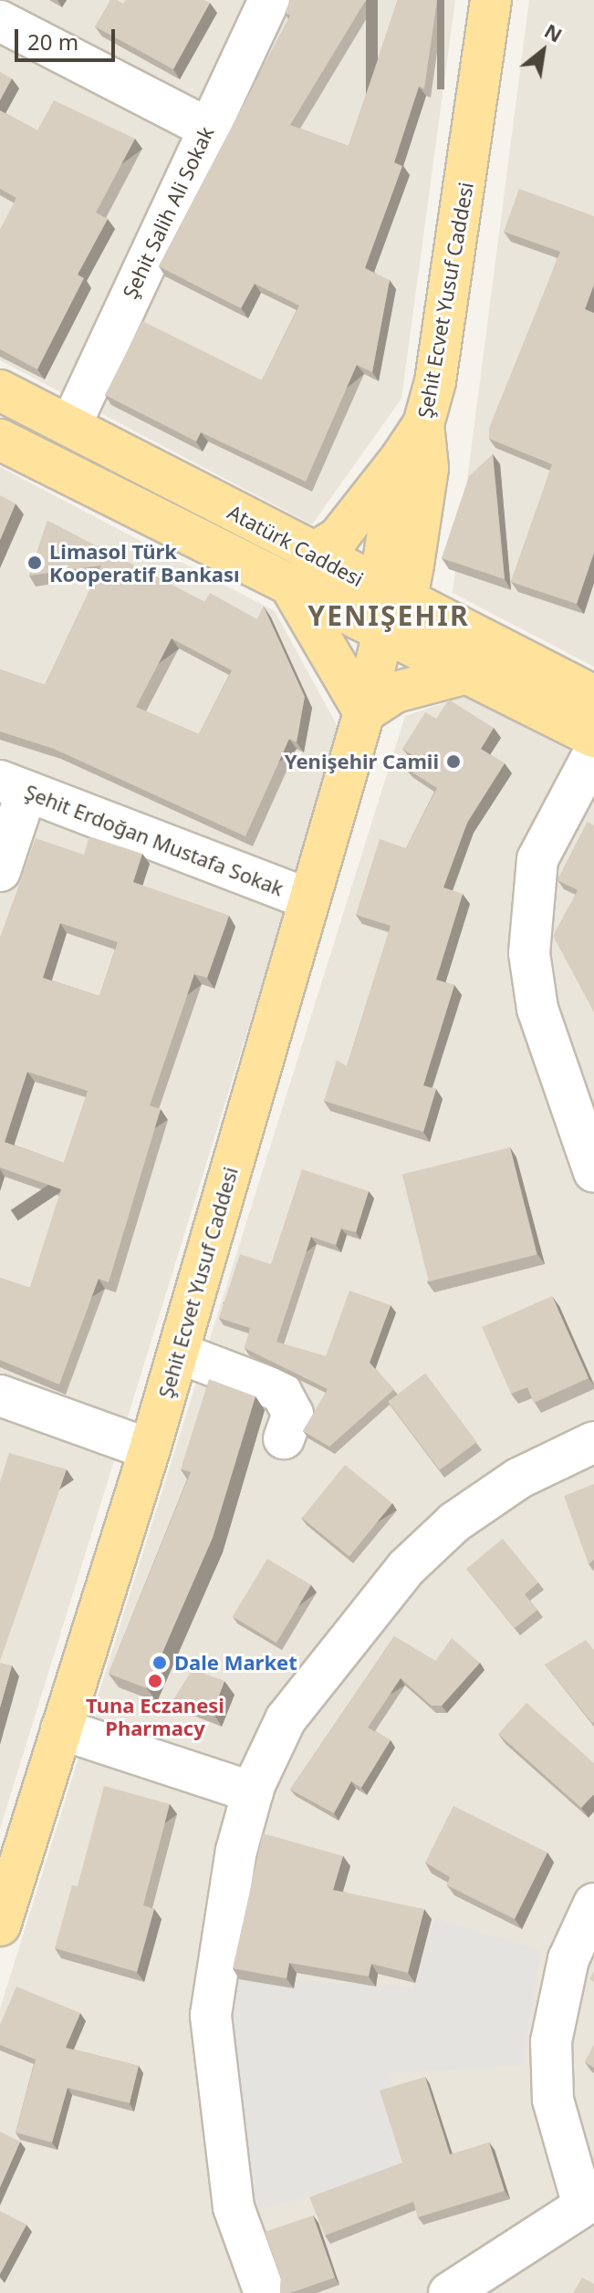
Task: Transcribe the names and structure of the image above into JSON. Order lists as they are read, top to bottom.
{
  "streets": {
    "main road": ["Şehit Ecvet Yusuf Caddesi", "Atatürk Caddesi"],
    "street": ["Şehit Salih Ali Sokak", "Şehit Erdoğan Mustafa Sokak"]
  },
  "crossings": [
    ["Şehit Salih Ali Sokak", "Atatürk Caddesi"],
    ["Şehit Ecvet Yusuf Caddesi", "Atatürk Caddesi"],
    ["Şehit Ecvet Yusuf Caddesi", "Şehit Erdoğan Mustafa Sokak"]
  ],
  "districts": ["YENIŞEHIR"],
  "places": [
    "Limasol Türk Kooperatif Bankası",
    "Yenişehir Camii",
    "Dale Market",
    "Tuna Eczanesi Pharmacy"
  ],
  "scale_bar": "20 m",
  "north": "top right"
}
